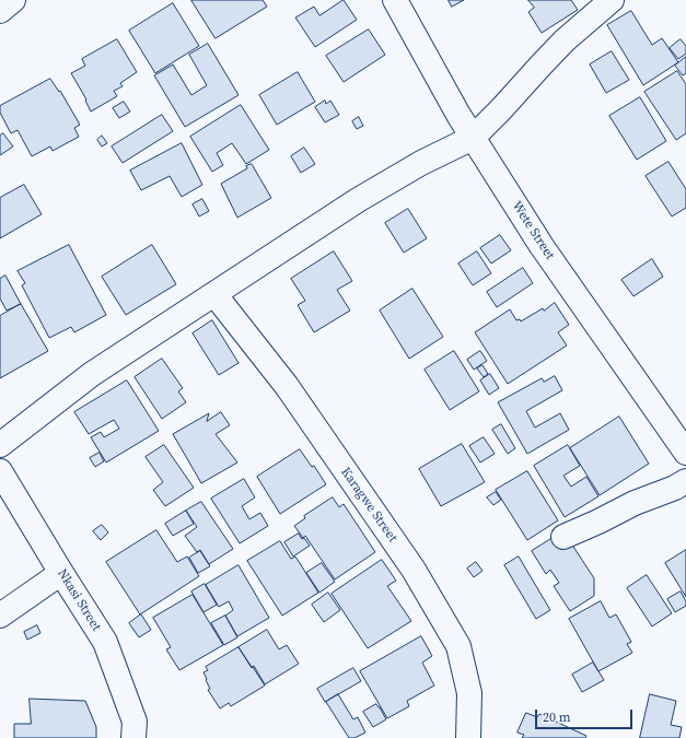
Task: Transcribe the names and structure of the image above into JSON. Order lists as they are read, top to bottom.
{
  "streets": {
    "street": ["Wete Street", "Karagwe Street", "Nkasi Street"]
  },
  "scale_bar": "20 m"
}
